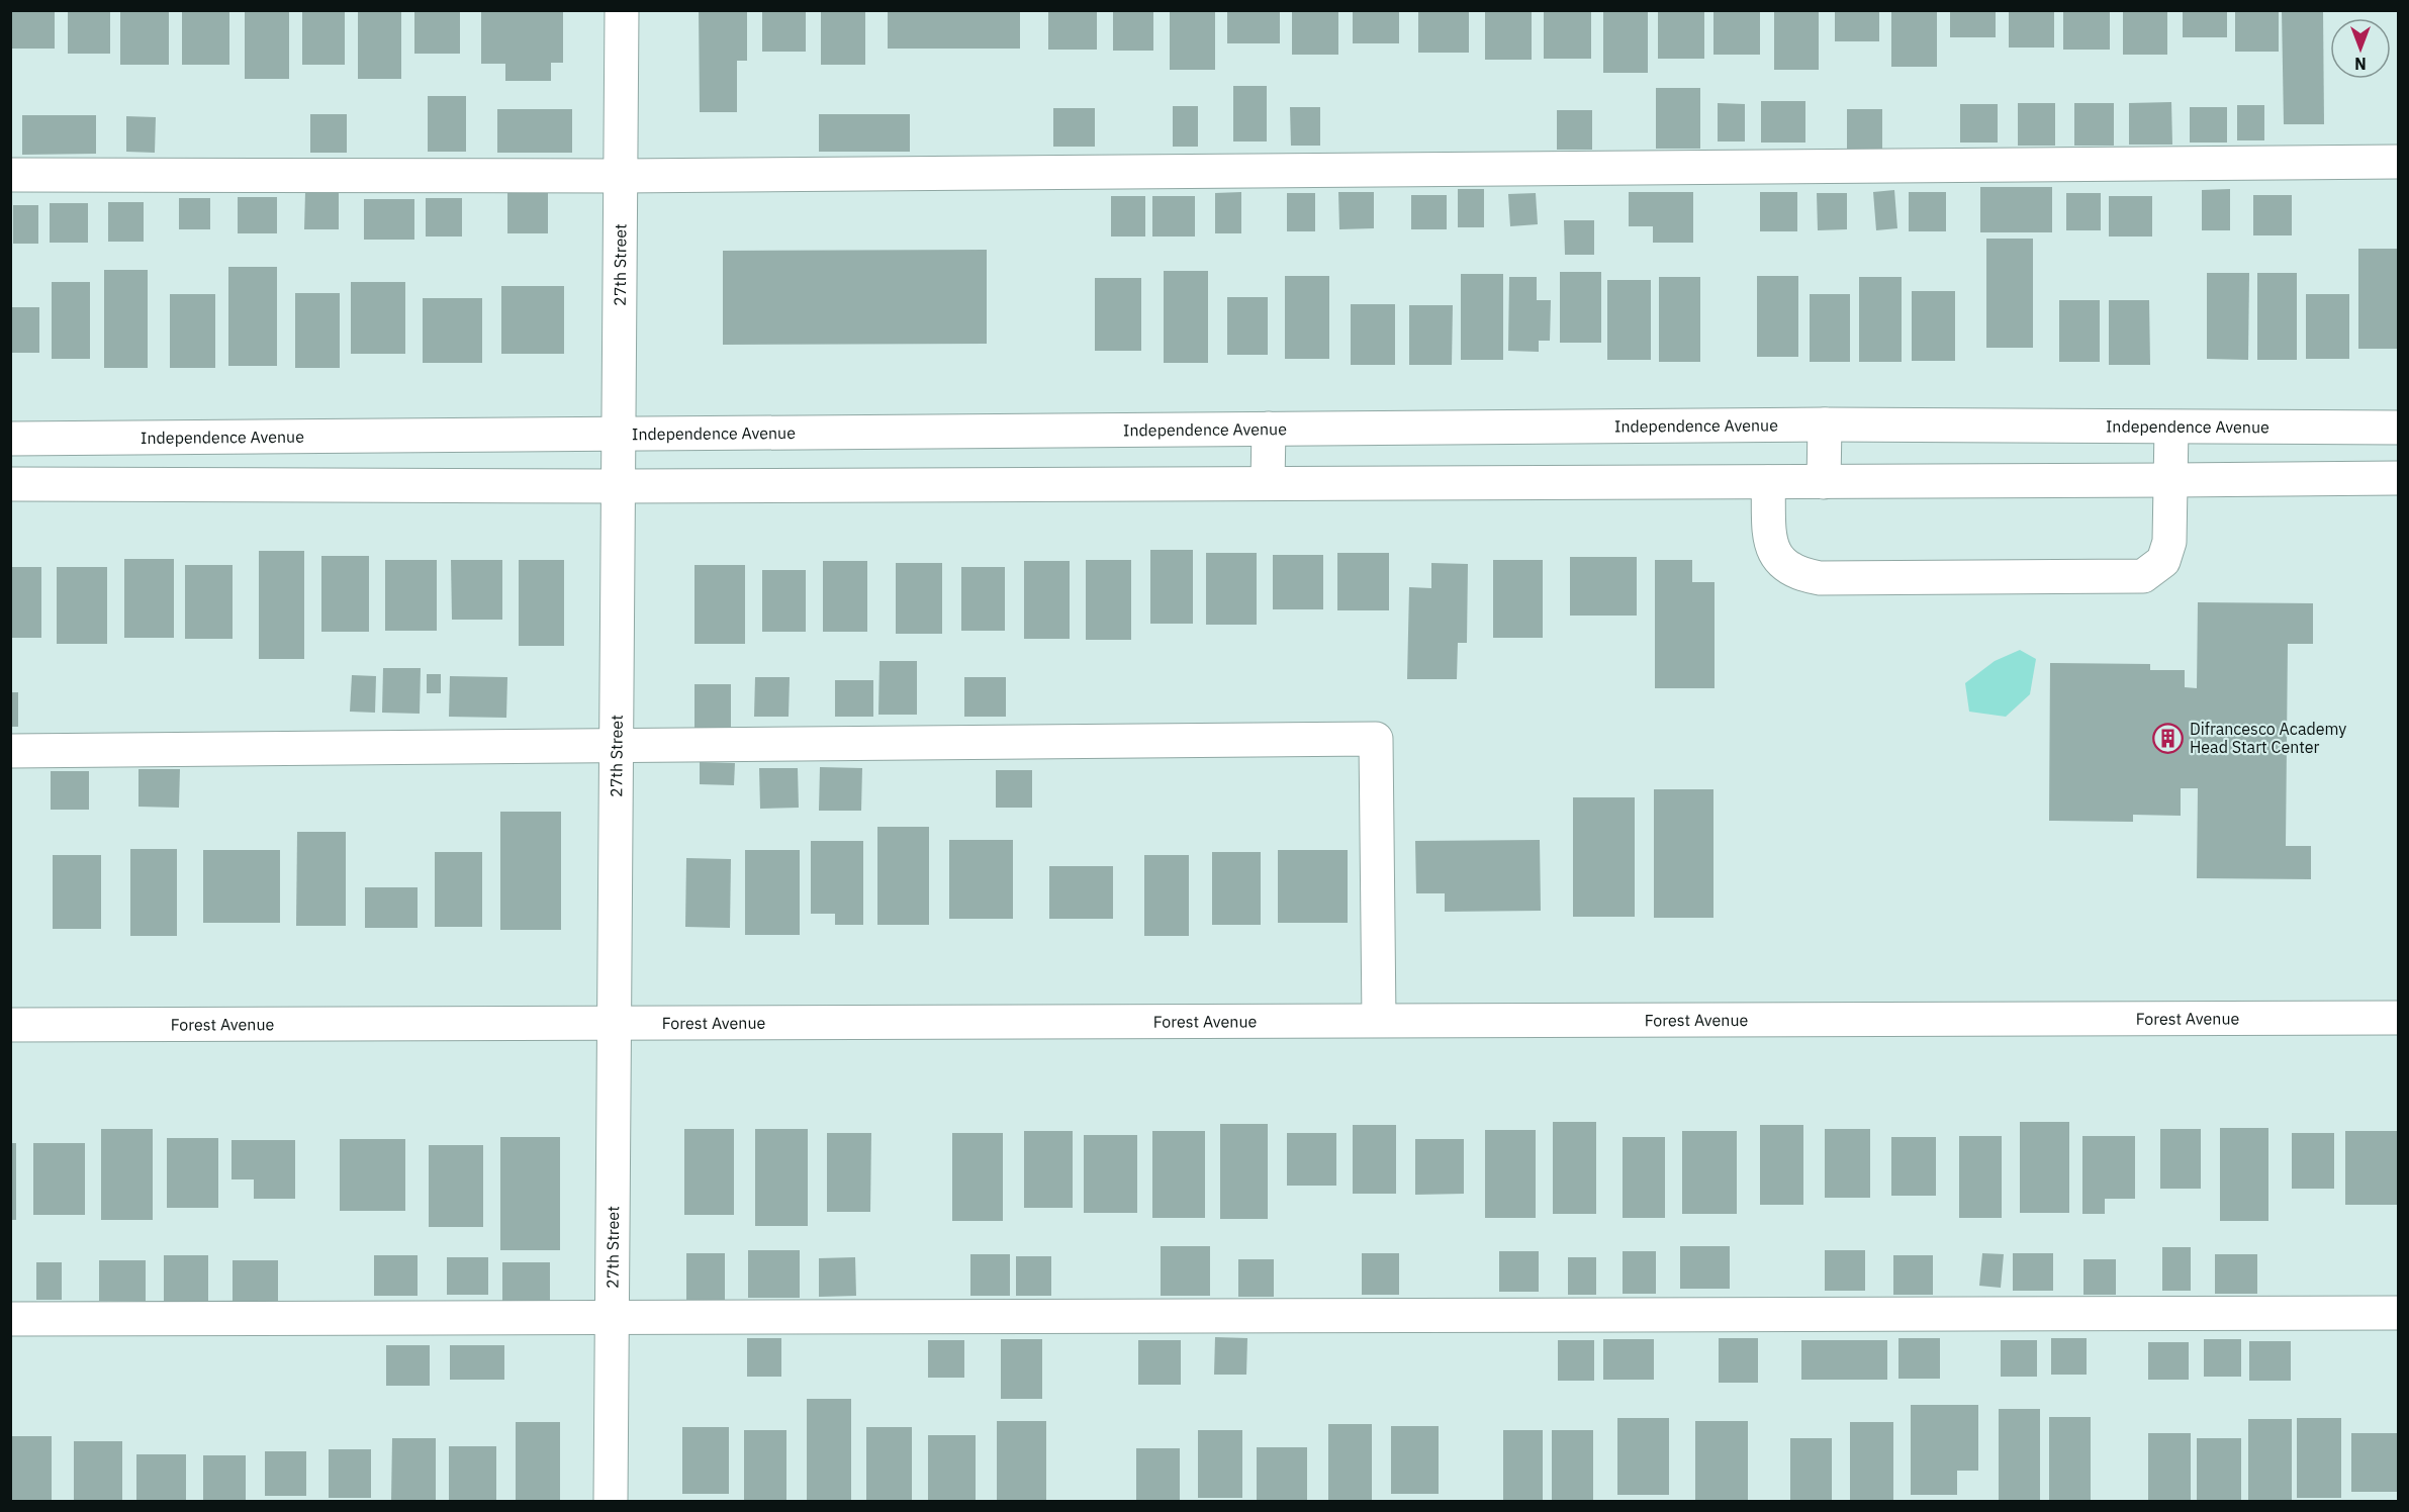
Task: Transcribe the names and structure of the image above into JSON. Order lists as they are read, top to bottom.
{
  "streets": {
    "street": ["27th Street", "Independence Avenue", "Forest Avenue"]
  },
  "crossings": [
    ["27th Street", "Independence Avenue"],
    ["27th Street", "Forest Avenue"]
  ],
  "places": {
    "building": ["Difrancesco Academy Head Start Center"]
  },
  "north": "bottom"
}
